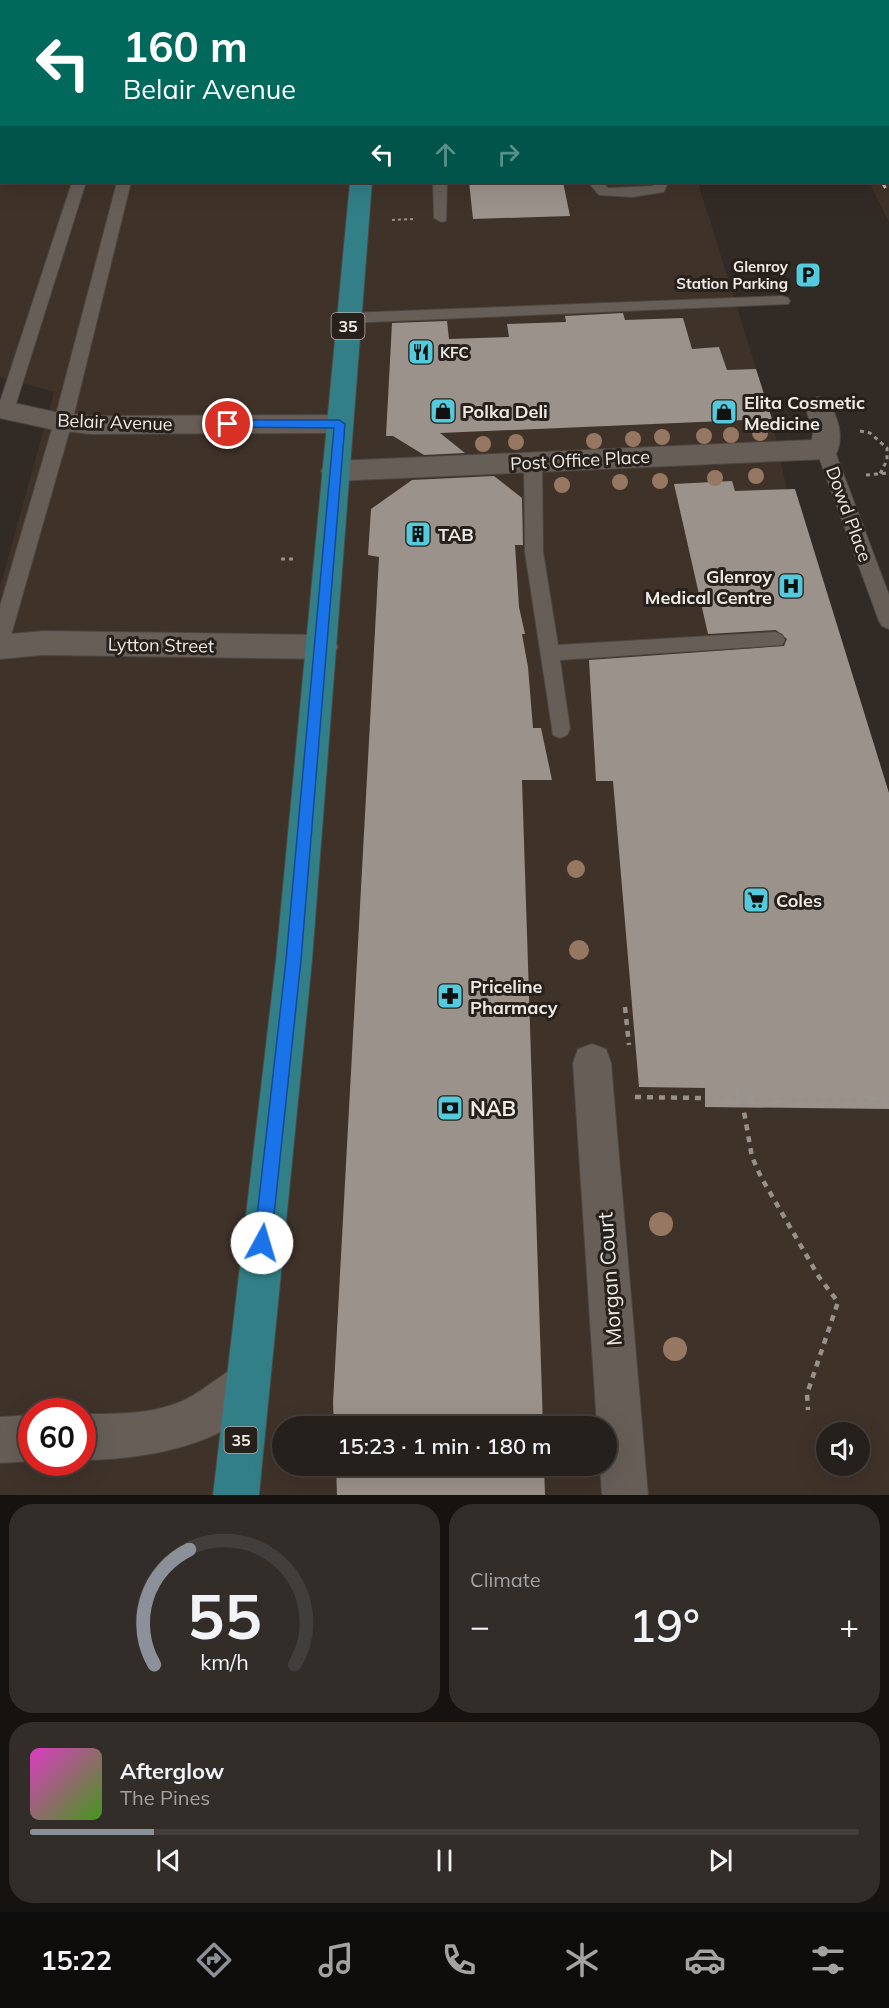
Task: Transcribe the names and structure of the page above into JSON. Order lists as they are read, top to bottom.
{
  "streets": {
    "main road": ["35"],
    "street": [
      "Belair Avenue",
      "Post Office Place",
      "Lytton Street",
      "Morgan Court"
    ],
    "lane": ["Dowd Place"]
  },
  "crossings": [
    ["35", "Belair Avenue"],
    ["35", "Post Office Place"],
    ["35", "Lytton Street"],
    ["Post Office Place", "Dowd Place"]
  ],
  "places": {
    "parking": ["Glenroy Station Parking"],
    "restaurant": ["KFC"],
    "shop": ["Polka Deli", "Elita Cosmetic Medicine"],
    "building": ["TAB"],
    "hospital": ["Glenroy Medical Centre"],
    "supermarket": ["Coles"],
    "pharmacy": ["Priceline Pharmacy"],
    "bank": ["NAB"]
  },
  "page": {
    "turn": ["160 m", "Belair Avenue"],
    "limit": "60",
    "trip": "15:23 · 1 min · 180 m",
    "tile": "Climate",
    "heat": ["−", "19°", "+"],
    "song": ["Afterglow", "The Pines"],
    "tabs": "15:22",
    "gauge": ["55", "km/h"]
  }
}
